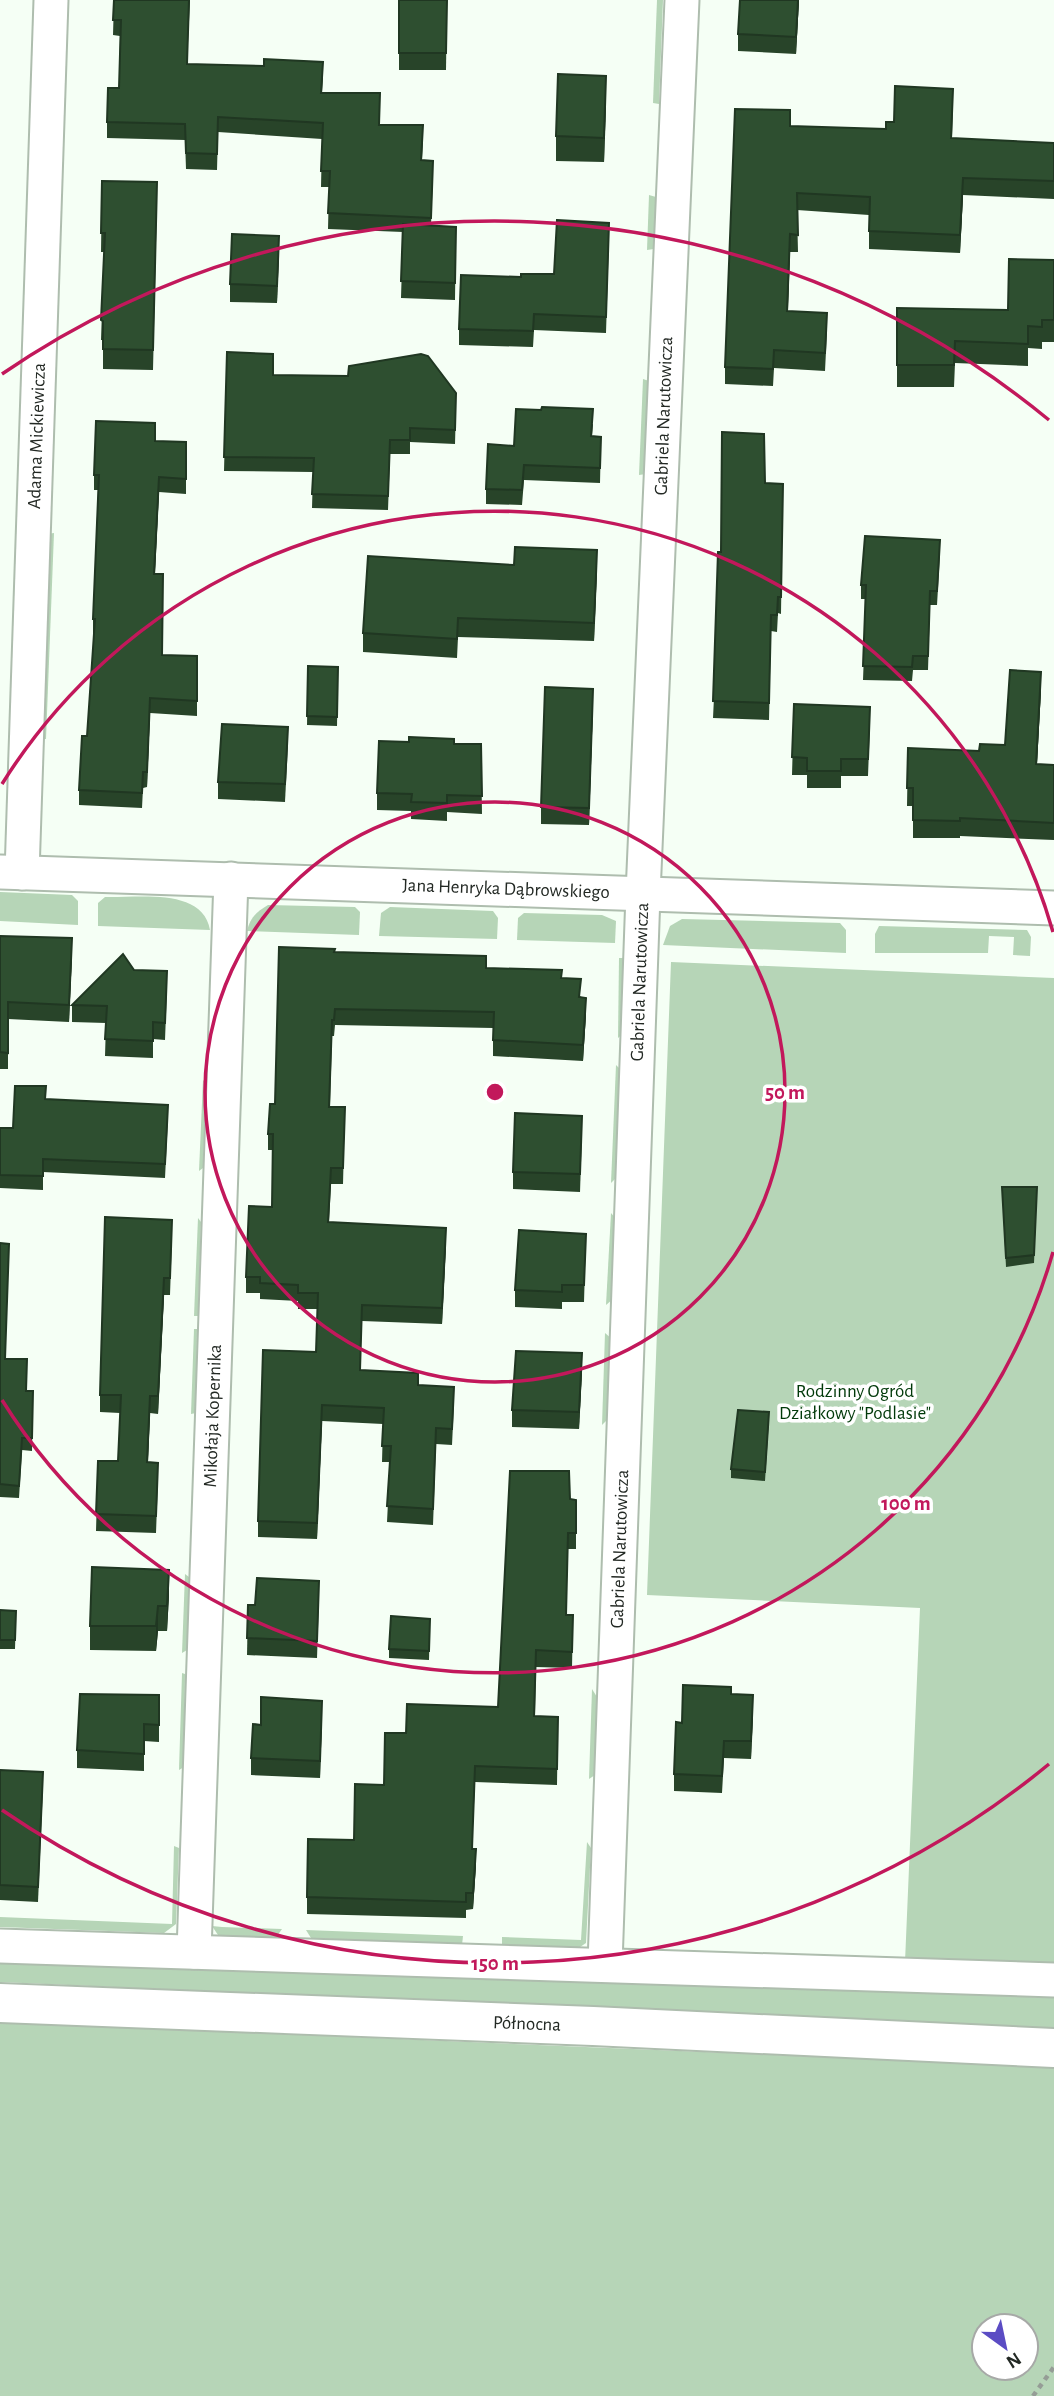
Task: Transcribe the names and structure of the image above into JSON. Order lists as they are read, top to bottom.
{
  "streets": {
    "main road": ["Północna"],
    "street": [
      "Gabriela Narutowicza",
      "Adama Mickiewicza",
      "Jana Henryka Dąbrowskiego",
      "Mikołaja Kopernika"
    ]
  },
  "crossings": [
    ["Gabriela Narutowicza", "Jana Henryka Dąbrowskiego"],
    ["Adama Mickiewicza", "Jana Henryka Dąbrowskiego"],
    ["Jana Henryka Dąbrowskiego", "Mikołaja Kopernika"]
  ],
  "parks": ["Rodzinny Ogród Działkowy \"Podlasie\""],
  "north": "bottom right",
  "rings": ["50 m", "100 m", "150 m"]
}
